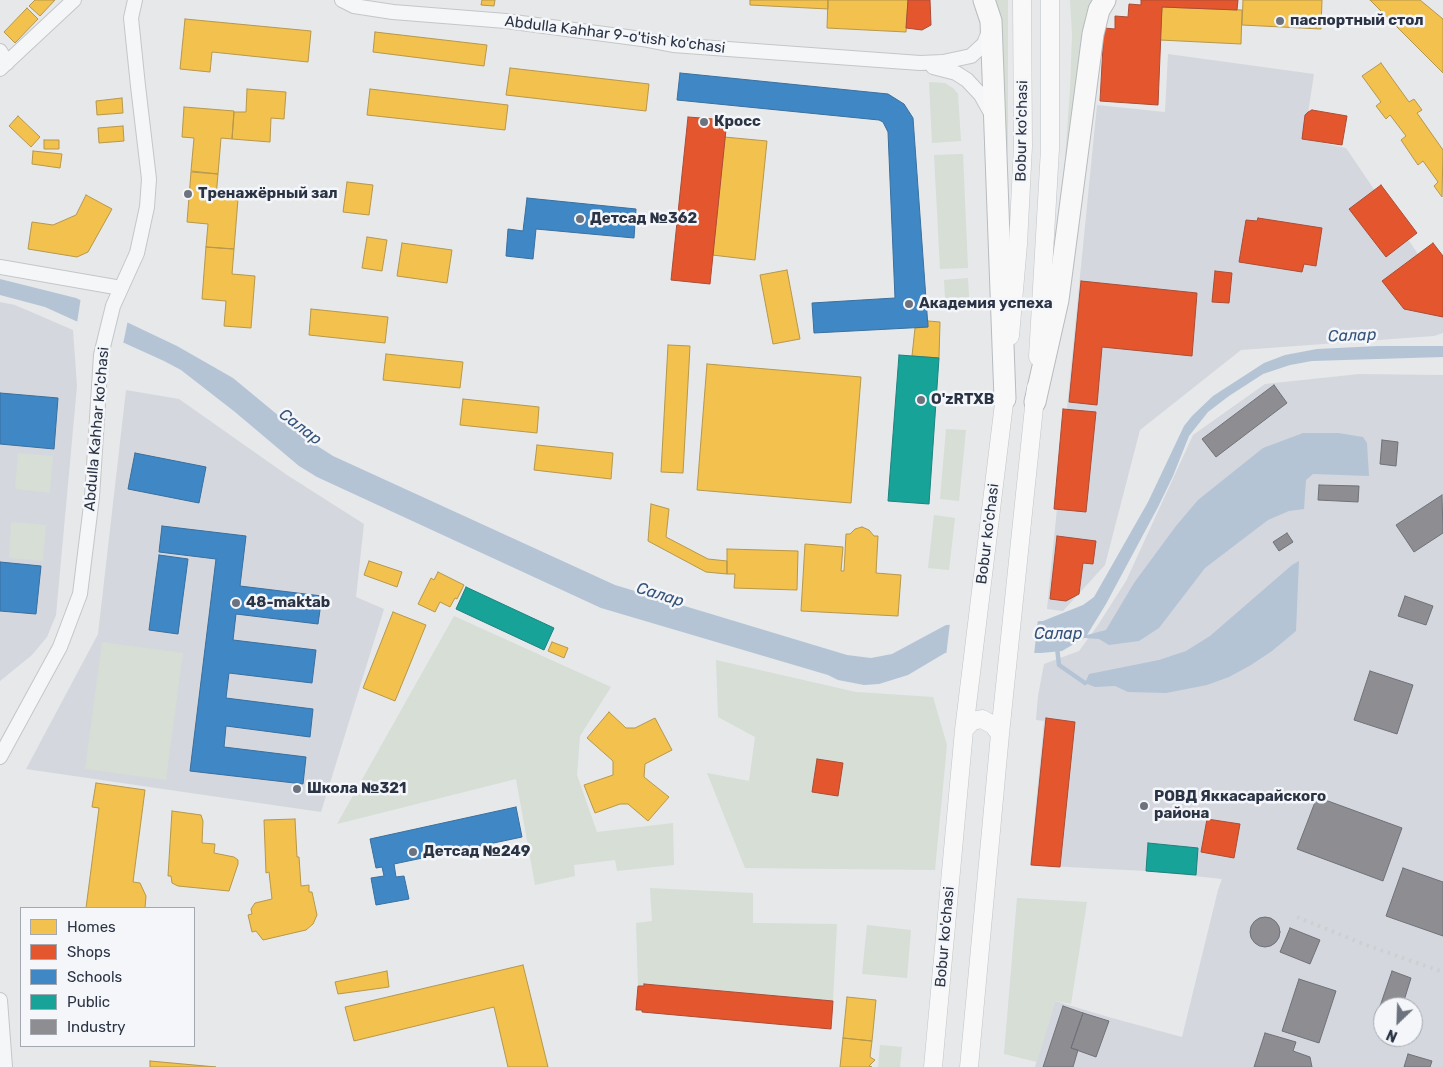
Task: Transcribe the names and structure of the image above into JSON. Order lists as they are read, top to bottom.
{
  "streets": {
    "main road": ["Bobur ko'chasi"],
    "street": ["Abdulla Kahhar 9-o'tish ko'chasi", "Abdulla Kahhar ko'chasi"]
  },
  "water": ["Салар"],
  "places": [
    "паспортный стол",
    "Кросс",
    "Тренажёрный зал",
    "Детсад №362",
    "Академия успеха",
    "O'zRTXB",
    "48-maktab",
    "Школа №321",
    "РОВД Яккасарайского района",
    "Детсад №249"
  ],
  "legend": [
    "Homes",
    "Shops",
    "Schools",
    "Public",
    "Industry"
  ],
  "north": "bottom left"
}
